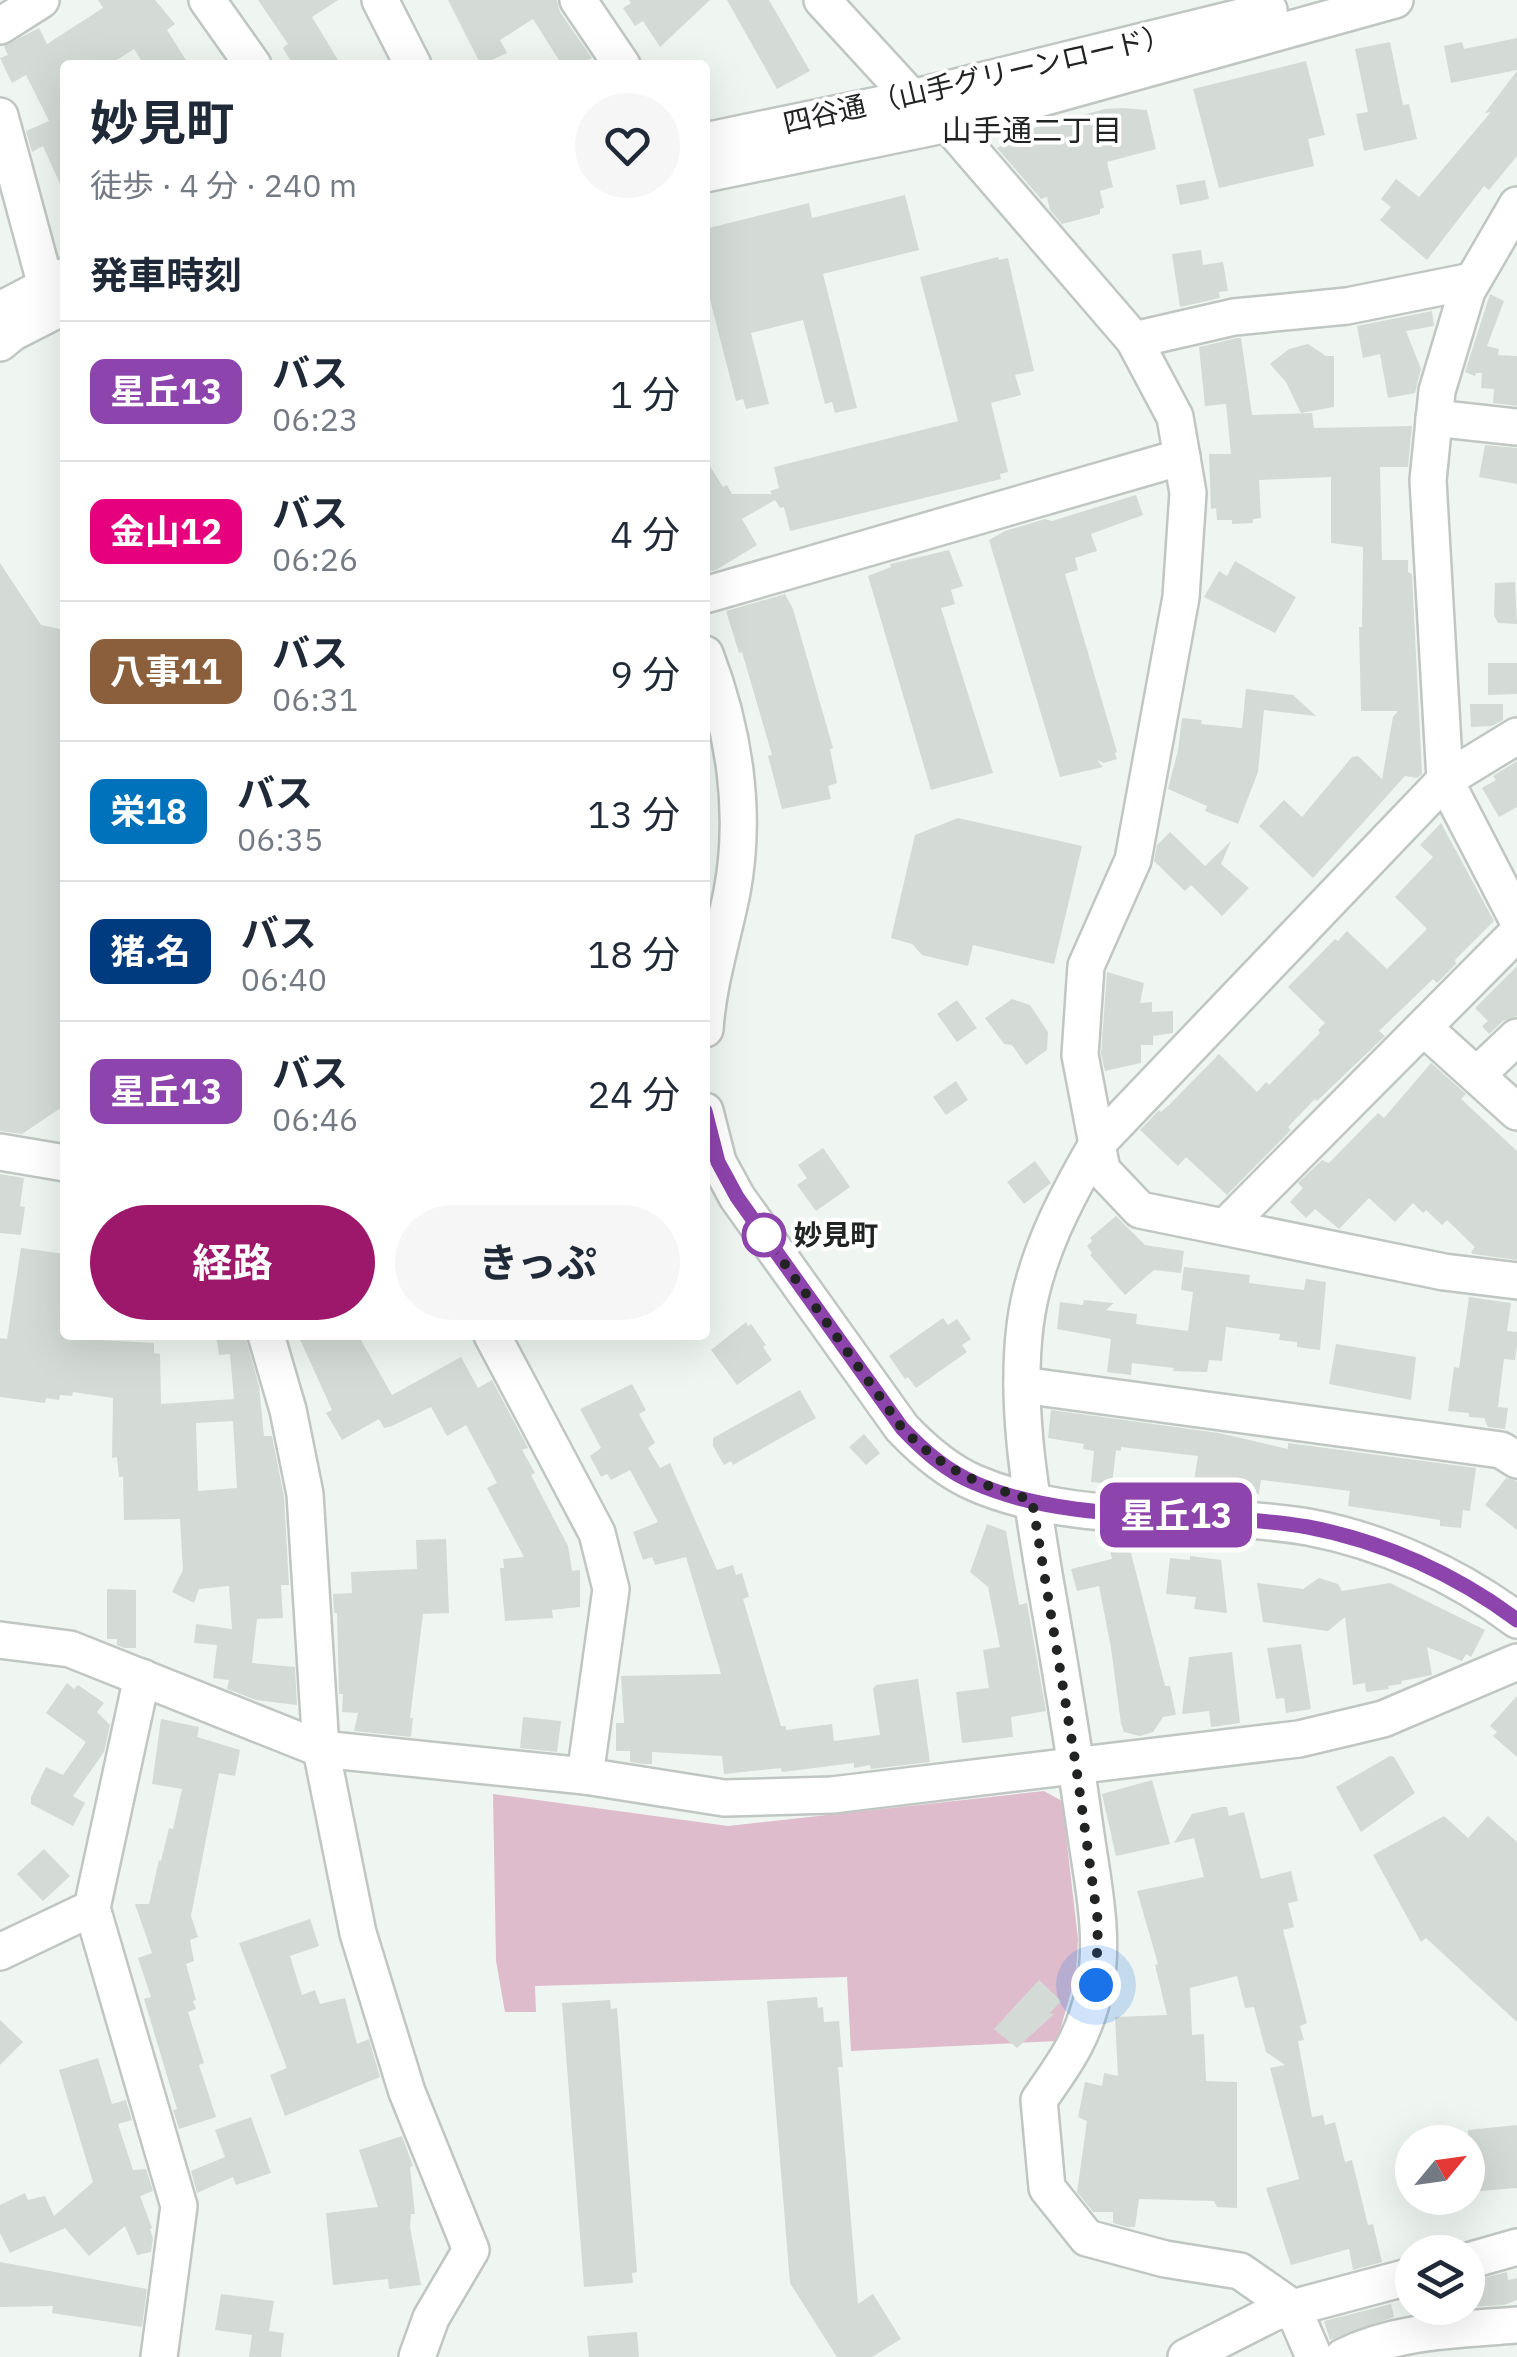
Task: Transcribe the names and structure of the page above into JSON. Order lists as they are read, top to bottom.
{
  "streets": {
    "street": ["四谷通 （山手グリーンロード）"]
  },
  "districts": ["山手通二丁目"],
  "places": ["妙見町"],
  "lines": ["bus line 星丘13"],
  "north": "top right",
  "page": {
    "on_map": "星丘13",
    "heading": [
      ["妙見町", "徒歩 · 4 分 · 240 m"],
      "発車時刻"
    ],
    "list": [
      {
        "mark": "星丘13",
        "name": "バス",
        "note": "06:23",
        "value": "1 分"
      },
      {
        "mark": "金山12",
        "name": "バス",
        "note": "06:26",
        "value": "4 分"
      },
      {
        "mark": "八事11",
        "name": "バス",
        "note": "06:31",
        "value": "9 分"
      },
      {
        "mark": "栄18",
        "name": "バス",
        "note": "06:35",
        "value": "13 分"
      },
      {
        "mark": "猪.名",
        "name": "バス",
        "note": "06:40",
        "value": "18 分"
      },
      {
        "mark": "星丘13",
        "name": "バス",
        "note": "06:46",
        "value": "24 分"
      }
    ],
    "buttons": ["経路", "きっぷ"]
  }
}
